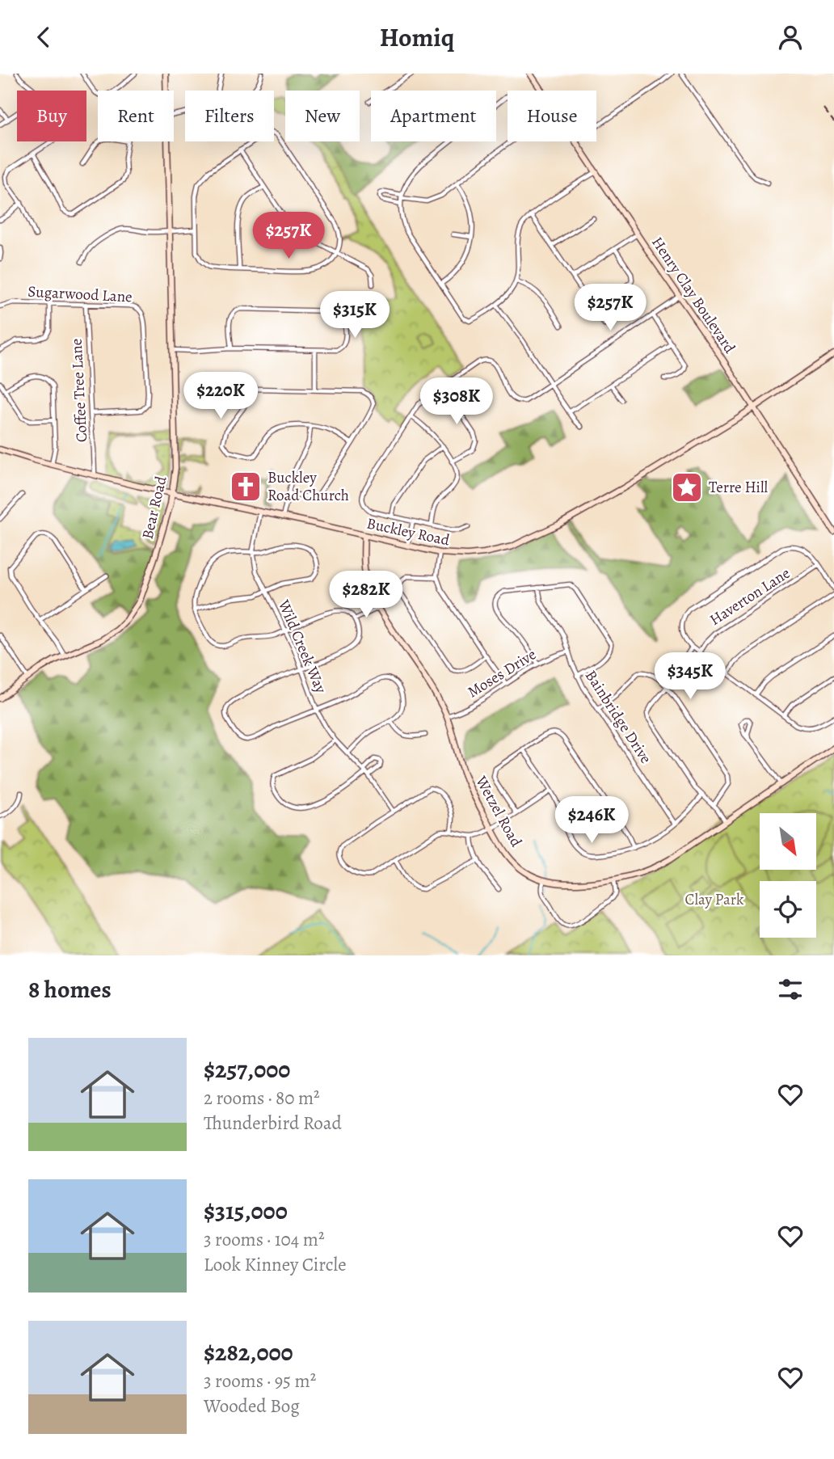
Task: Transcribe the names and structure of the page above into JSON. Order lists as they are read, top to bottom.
{
  "streets": {
    "main road": [
      "Henry Clay Boulevard",
      "Bear Road",
      "Buckley Road",
      "Wetzel Road"
    ],
    "street": [
      "Sugarwood Lane",
      "Coffee Tree Lane",
      "Haverton Lane",
      "Wild Creek Way",
      "Moses Drive",
      "Bainbridge Drive"
    ]
  },
  "crossings": [
    ["Sugarwood Lane", "Coffee Tree Lane"],
    ["Henry Clay Boulevard", "Buckley Road"],
    ["Coffee Tree Lane", "Buckley Road"],
    ["Bear Road", "Buckley Road"],
    ["Buckley Road", "Wild Creek Way"],
    ["Buckley Road", "Wetzel Road"],
    ["Moses Drive", "Bainbridge Drive"],
    ["Moses Drive", "Wetzel Road"]
  ],
  "parks": ["Clay Park"],
  "places": {
    "church": ["Buckley Road Church"],
    "place": ["Terre Hill"]
  },
  "north": "bottom right",
  "page": {
    "header": "Homiq",
    "chip": [
      "Buy",
      "Rent",
      "Filters",
      "New",
      "Apartment",
      "House"
    ],
    "price": [
      "$257K",
      "$257K",
      "$315K",
      "$220K",
      "$308K",
      "$282K",
      "$345K",
      "$246K"
    ],
    "heading": "8 homes",
    "list": [
      {
        "name": "$257,000",
        "note": "2 rooms · 80 m² · Thunderbird Road"
      },
      {
        "name": "$315,000",
        "note": "3 rooms · 104 m² · Look Kinney Circle"
      },
      {
        "name": "$282,000",
        "note": "3 rooms · 95 m² · Wooded Bog"
      }
    ]
  }
}
